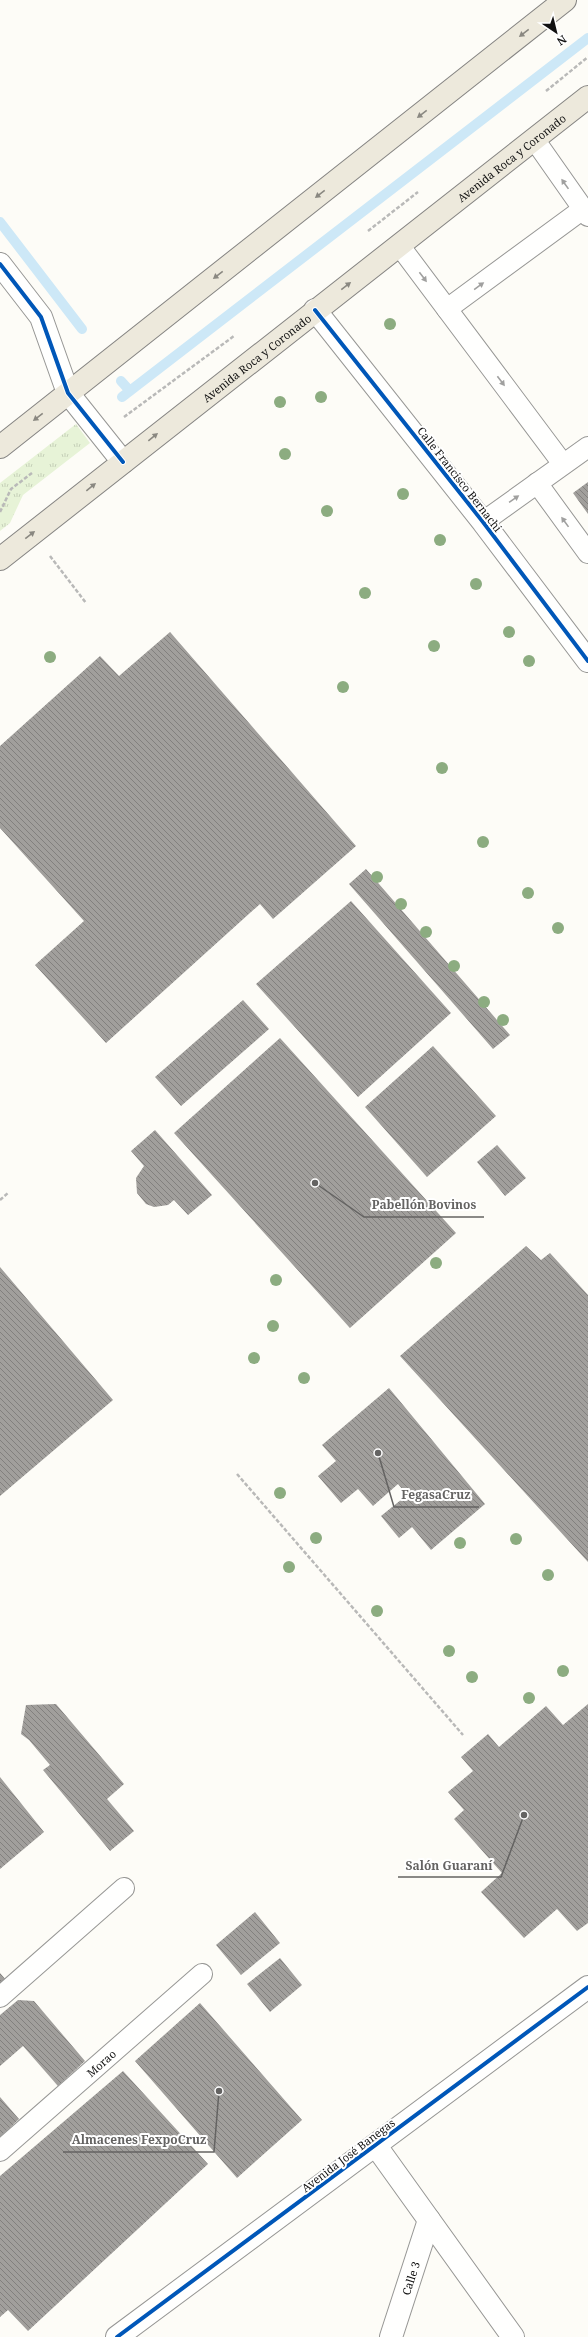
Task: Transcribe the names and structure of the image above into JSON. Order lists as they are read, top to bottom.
{
  "streets": {
    "main road": ["Avenida Roca y Coronado"],
    "street": ["Calle Francisco Bernachi", "Avenida José Banegas", "Calle 3"],
    "lane": ["Morao"]
  },
  "crossings": [
    ["Avenida Roca y Coronado", "Calle Francisco Bernachi"]
  ],
  "places": [
    "Pabellón Bovinos",
    "FegasaCruz",
    "Salón Guaraní",
    "Almacenes FexpoCruz"
  ],
  "north": "bottom right"
}
